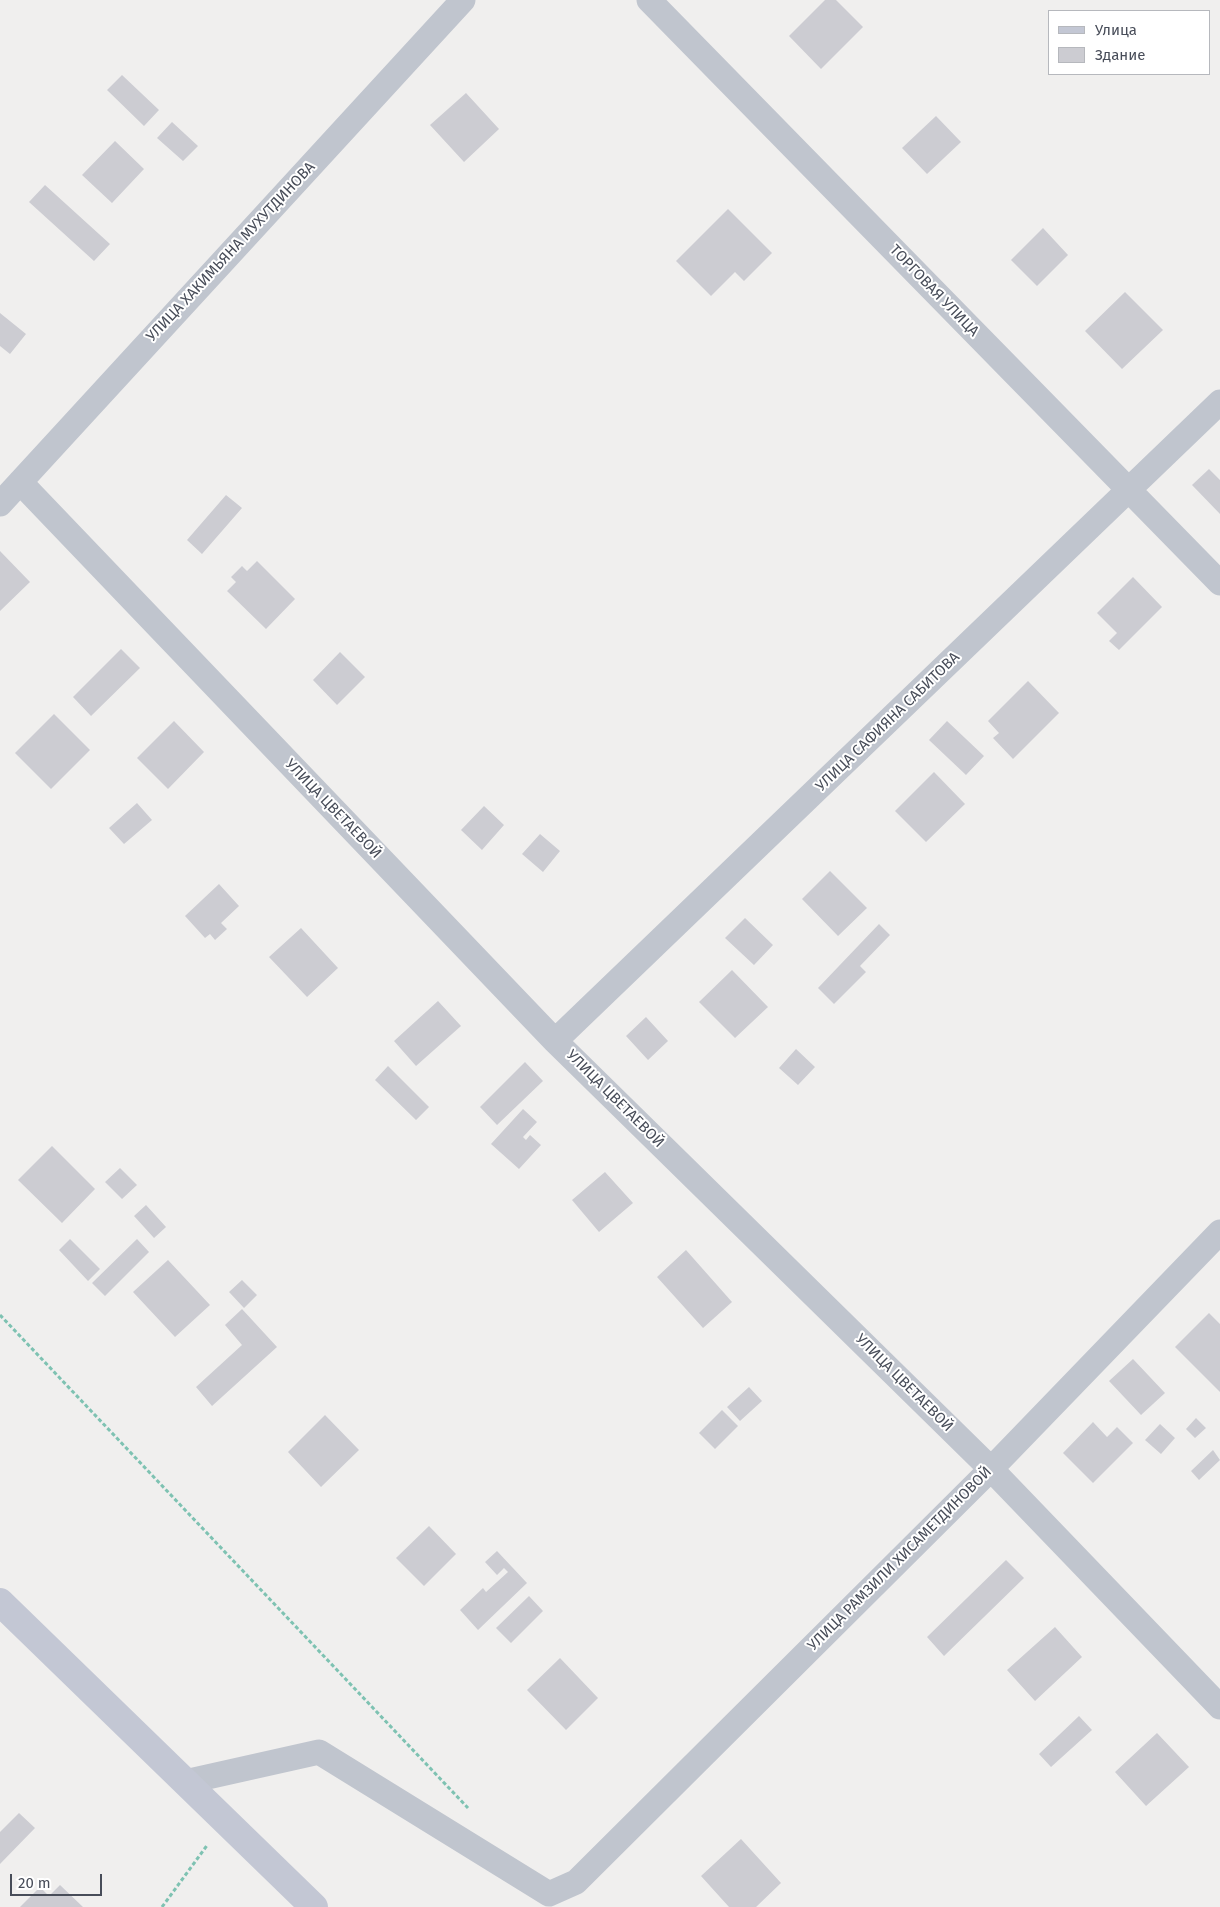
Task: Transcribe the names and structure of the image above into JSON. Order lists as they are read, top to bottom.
{
  "streets": {
    "street": [
      "УЛИЦА ХАКИМЬЯНА МУХУТДИНОВА",
      "ТОРГОВАЯ УЛИЦА",
      "УЛИЦА САФИЯНА САБИТОВА",
      "УЛИЦА ЦВЕТАЕВОЙ",
      "УЛИЦА РАМЗИЛИ ХИСАМЕТДИНОВОЙ"
    ]
  },
  "crossings": [
    ["УЛИЦА ХАКИМЬЯНА МУХУТДИНОВА", "УЛИЦА ЦВЕТАЕВОЙ"],
    ["ТОРГОВАЯ УЛИЦА", "УЛИЦА САФИЯНА САБИТОВА"],
    ["УЛИЦА САФИЯНА САБИТОВА", "УЛИЦА ЦВЕТАЕВОЙ"],
    ["УЛИЦА ЦВЕТАЕВОЙ", "УЛИЦА РАМЗИЛИ ХИСАМЕТДИНОВОЙ"]
  ],
  "legend": ["Улица", "Здание"],
  "scale_bar": "20 m"
}
